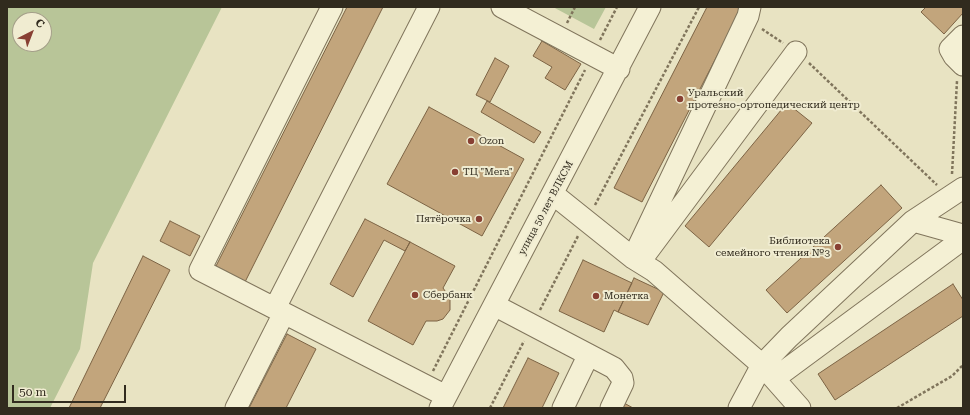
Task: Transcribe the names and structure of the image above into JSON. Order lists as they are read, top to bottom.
{
  "streets": {
    "street": ["улица 50 лет ВЛКСМ"]
  },
  "places": [
    "Уральский протезно-ортопедический центр",
    "Ozon",
    "ТЦ \"Мега\"",
    "Пятёрочка",
    "Библиотека семейного чтения №3",
    "Сбербанк",
    "Монетка"
  ],
  "scale_bar": "50 m",
  "north": "top right"
}
